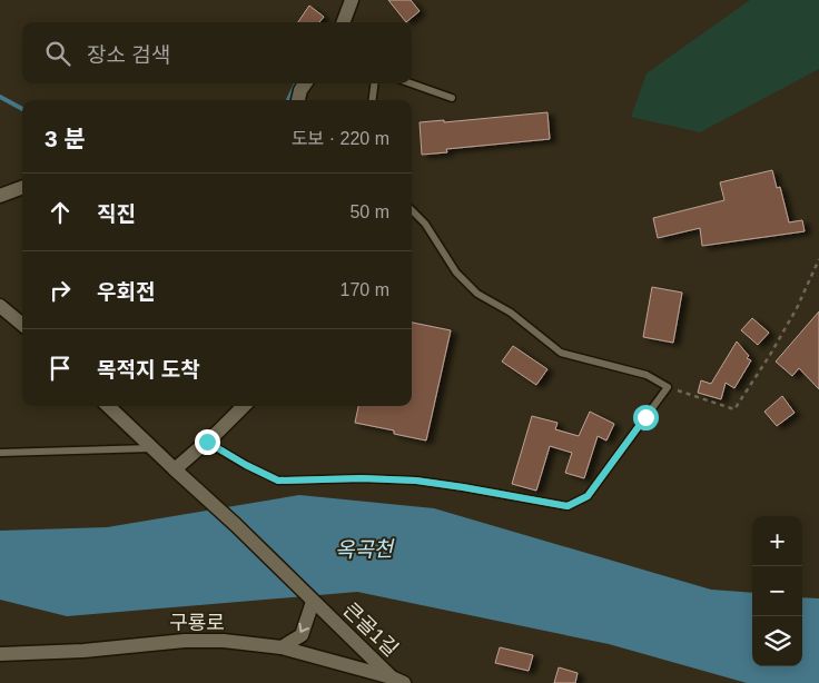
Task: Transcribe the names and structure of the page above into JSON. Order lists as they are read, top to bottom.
{
  "streets": {
    "street": ["구룡로", "큰골1길"]
  },
  "crossings": [
    ["구룡로", "큰골1길"]
  ],
  "water": ["옥곡천"],
  "page": {
    "search": "장소 검색",
    "heading": ["3 분", "도보 · 220 m"],
    "list": [
      ["직진", "50 m"],
      ["우회전", "170 m"],
      "목적지 도착"
    ],
    "map_buttons": ["+", "−"]
  }
}
